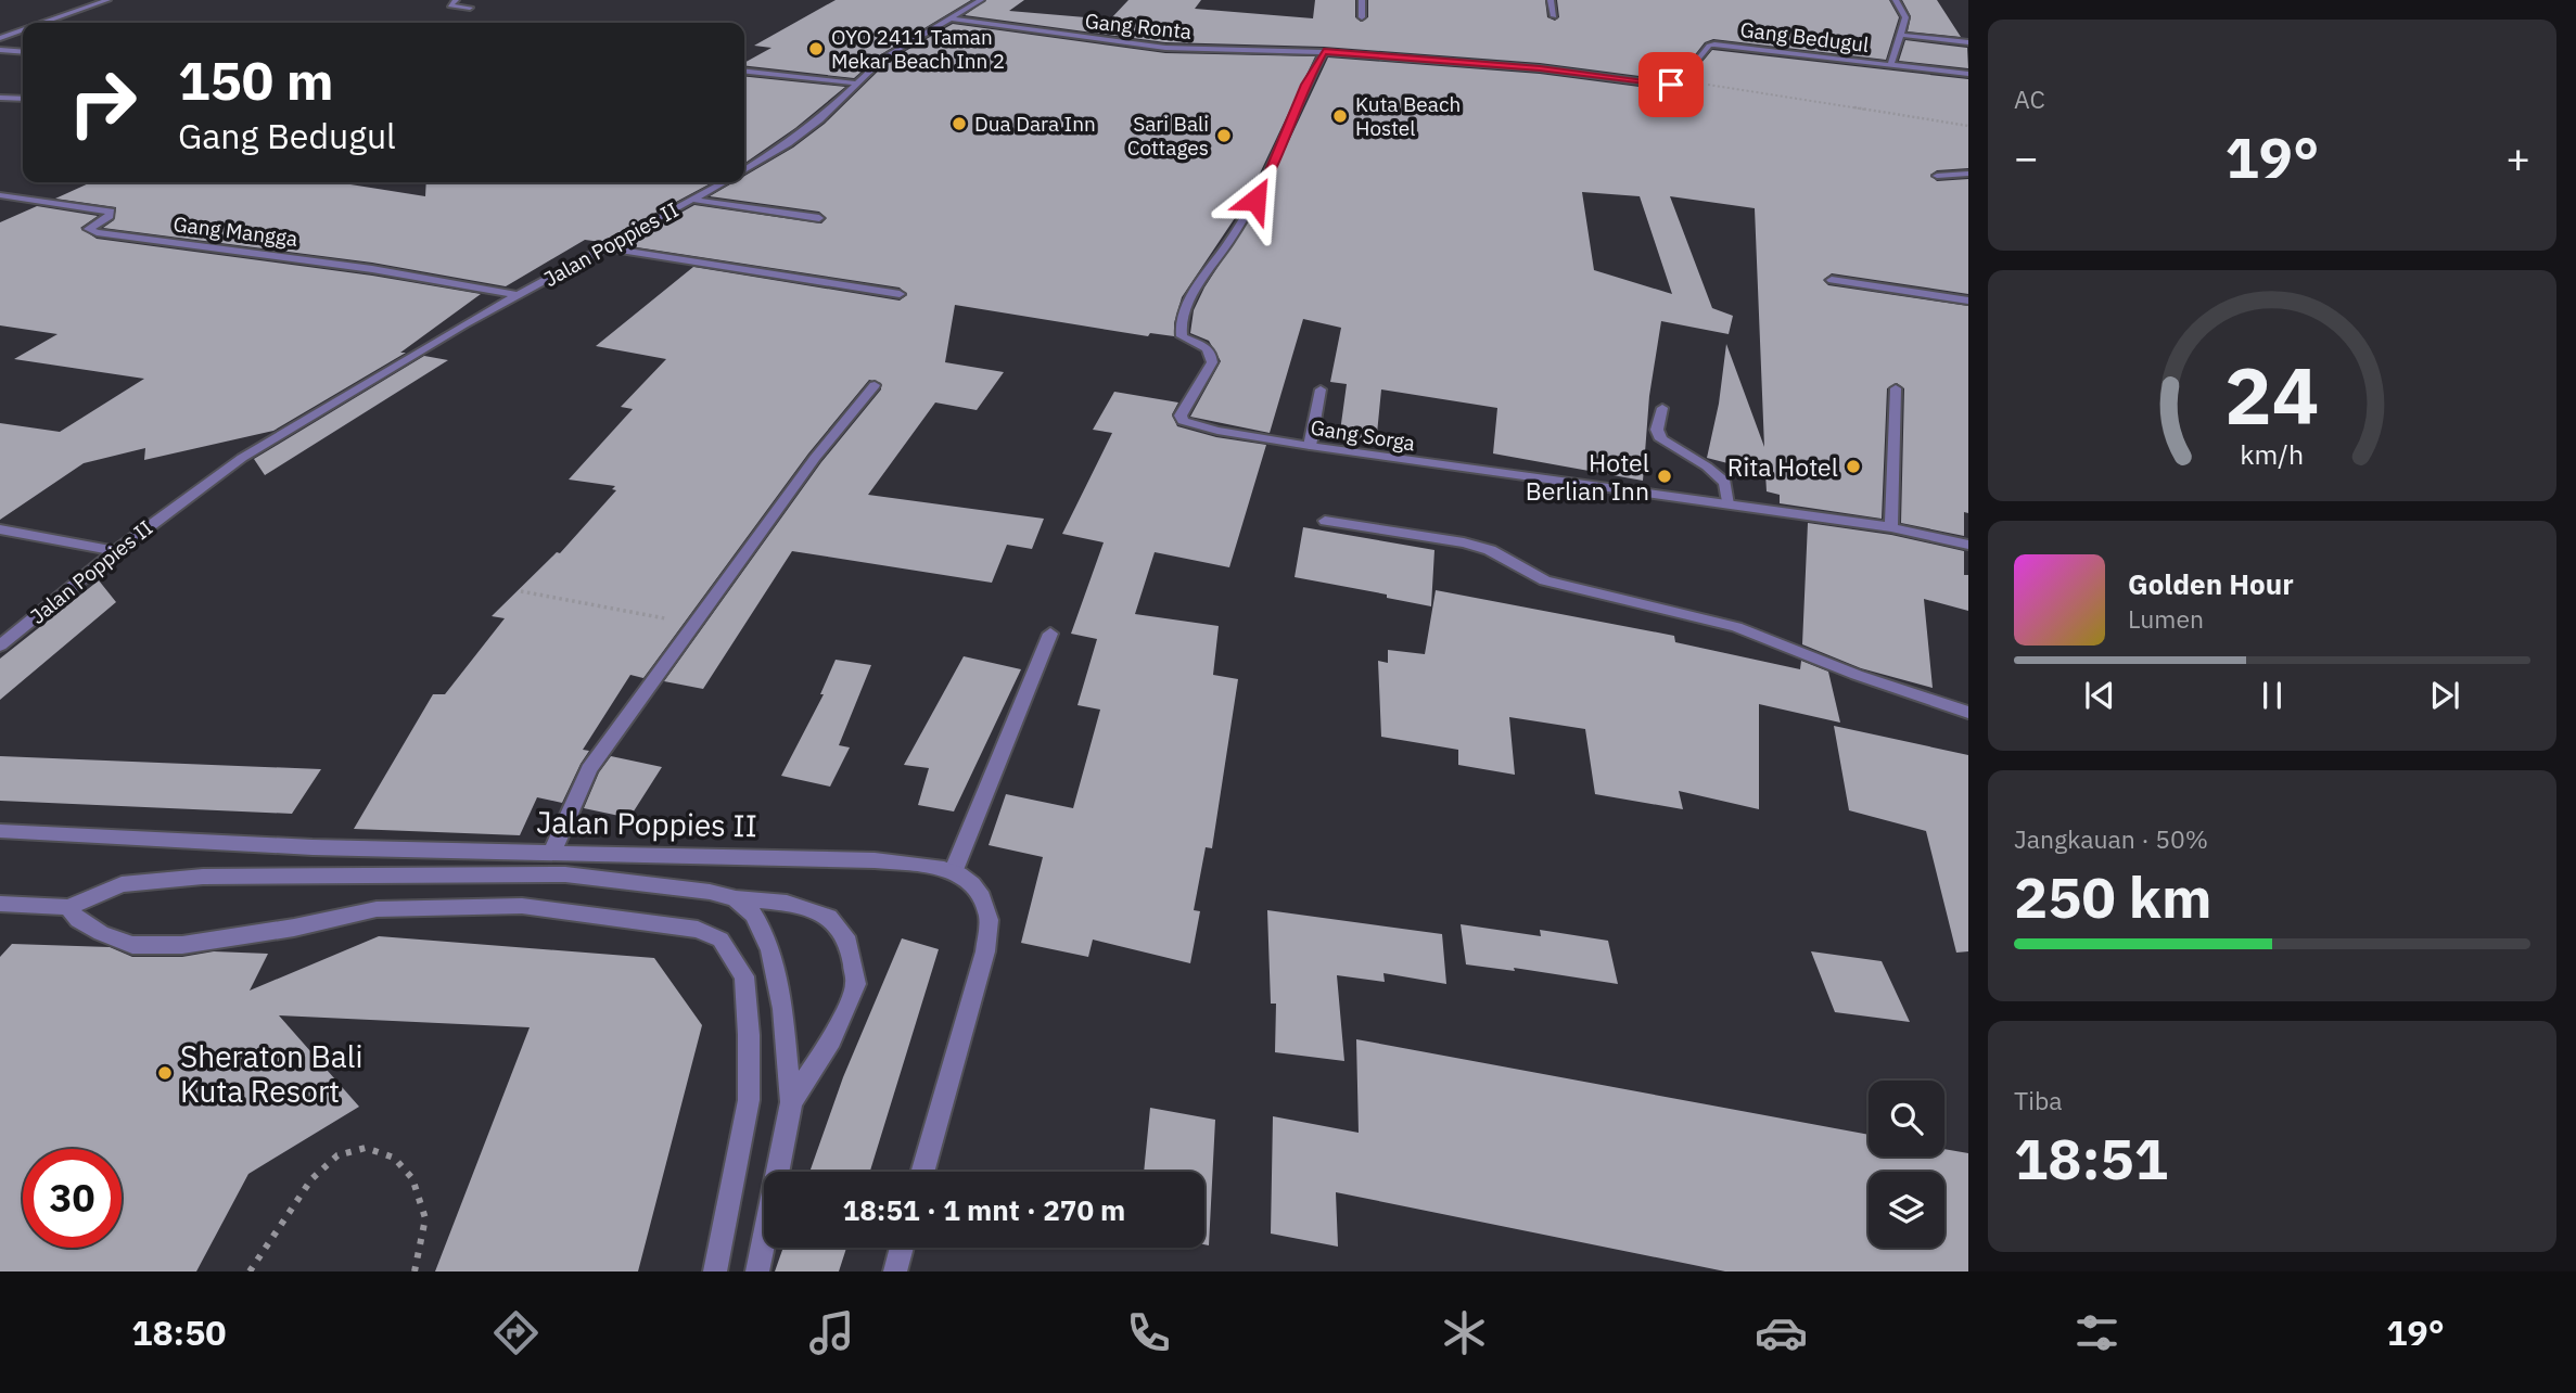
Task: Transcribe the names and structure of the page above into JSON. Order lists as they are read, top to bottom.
{
  "streets": {
    "street": [
      "Gang Ronta",
      "Gang Bedugul",
      "Gang Mangga",
      "Jalan Poppies II",
      "Gang Sorga"
    ]
  },
  "crossings": [
    ["Gang Ronta", "Gang Sorga"],
    ["Gang Mangga", "Jalan Poppies II"]
  ],
  "places": [
    "OYO 2411 Taman Mekar Beach Inn 2",
    "Kuta Beach Hostel",
    "Dua Dara Inn",
    "Sari Bali Cottages",
    "Rita Hotel",
    "Hotel Berlian Inn",
    "Sheraton Bali Kuta Resort"
  ],
  "page": {
    "tile": [
      "AC",
      ["Jangkauan · 50%", "250 km"],
      ["Tiba", "18:51"]
    ],
    "turn": ["150 m", "Gang Bedugul"],
    "heat": ["−", "19°", "+"],
    "song": ["Golden Hour", "Lumen"],
    "limit": "30",
    "trip": "18:51 · 1 mnt · 270 m",
    "tabs": ["18:50", "19°"],
    "gauge": ["24", "km/h"]
  }
}
